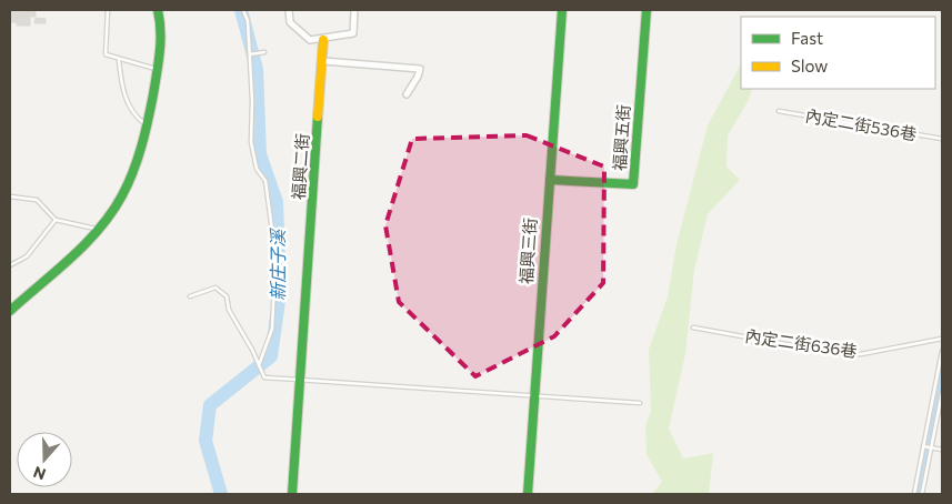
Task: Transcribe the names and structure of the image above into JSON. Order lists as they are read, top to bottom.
{
  "streets": {
    "street": ["福興五街", "福興二街", "福興三街"],
    "lane": ["內定二街536巷", "內定二街636巷"]
  },
  "crossings": [
    ["福興五街", "福興三街"]
  ],
  "water": ["新庄子溪"],
  "legend": ["Fast", "Slow"],
  "north": "bottom"
}
